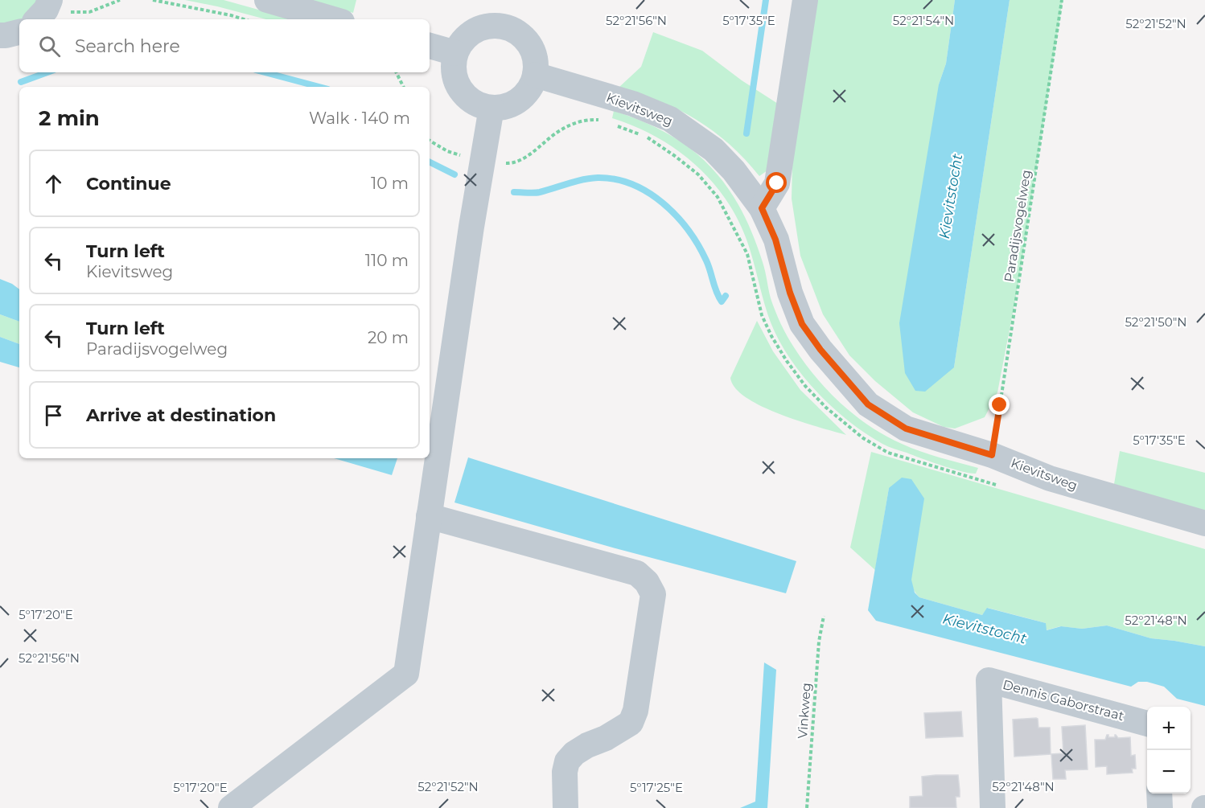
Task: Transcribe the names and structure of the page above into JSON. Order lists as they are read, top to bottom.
{
  "streets": {
    "street": ["Kievitsweg", "Dennis Gaborstraat"],
    "path": ["Paradijsvogelweg", "Vinkweg"]
  },
  "crossings": [
    ["Kievitsweg", "Paradijsvogelweg"]
  ],
  "water": ["Kievitstocht"],
  "page": {
    "search": "Search here",
    "heading": ["2 min", "Walk · 140 m"],
    "list": [
      ["Continue", "10 m"],
      ["Turn left", "Kievitsweg", "110 m"],
      ["Turn left", "Paradijsvogelweg", "20 m"],
      "Arrive at destination"
    ],
    "map_buttons": ["+", "−"]
  },
  "coordinates": [
    "5°17'35\"E",
    "52°21'56\"N",
    "52°21'54\"N",
    "52°21'52\"N",
    "52°21'50\"N",
    "5°17'20\"E",
    "52°21'48\"N",
    "5°17'25\"E"
  ]
}
